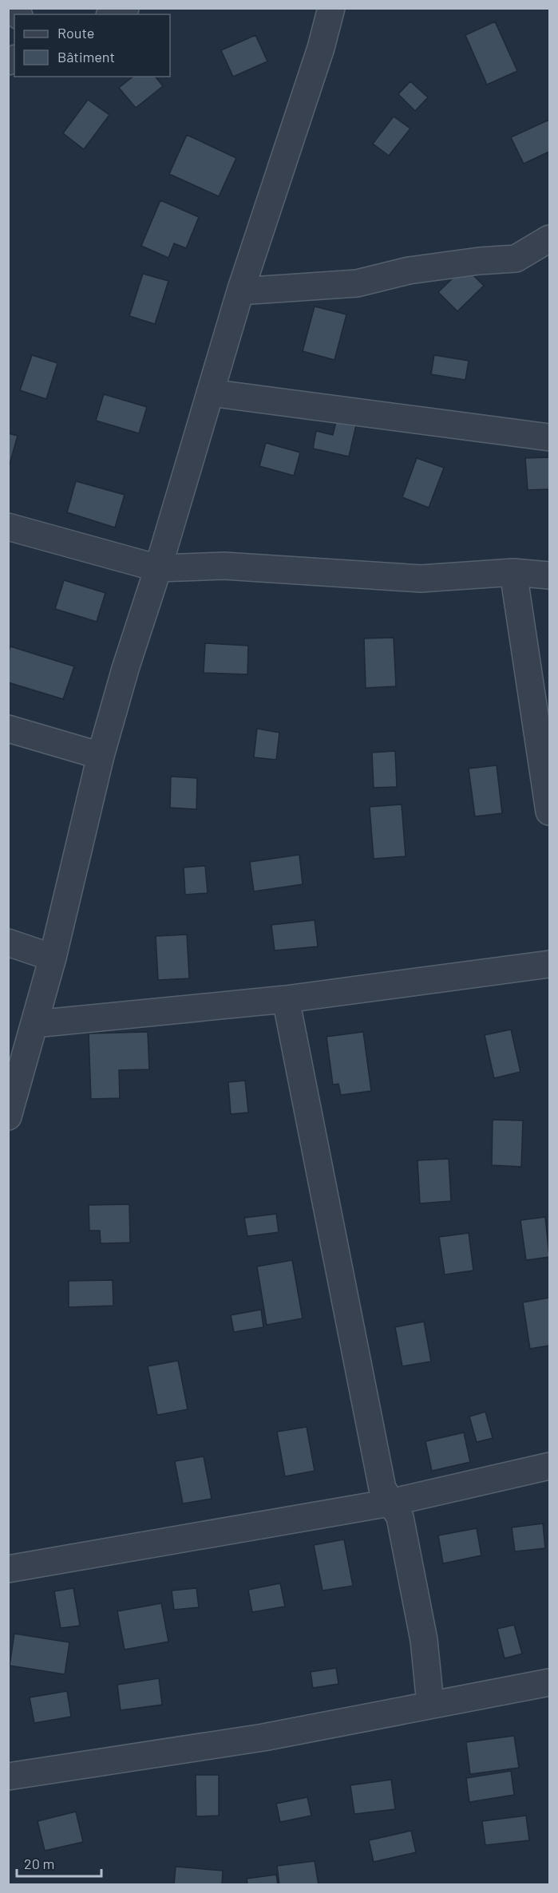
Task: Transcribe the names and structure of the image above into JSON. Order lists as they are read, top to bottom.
{
  "legend": ["Route", "Bâtiment"],
  "scale_bar": "20 m"
}
